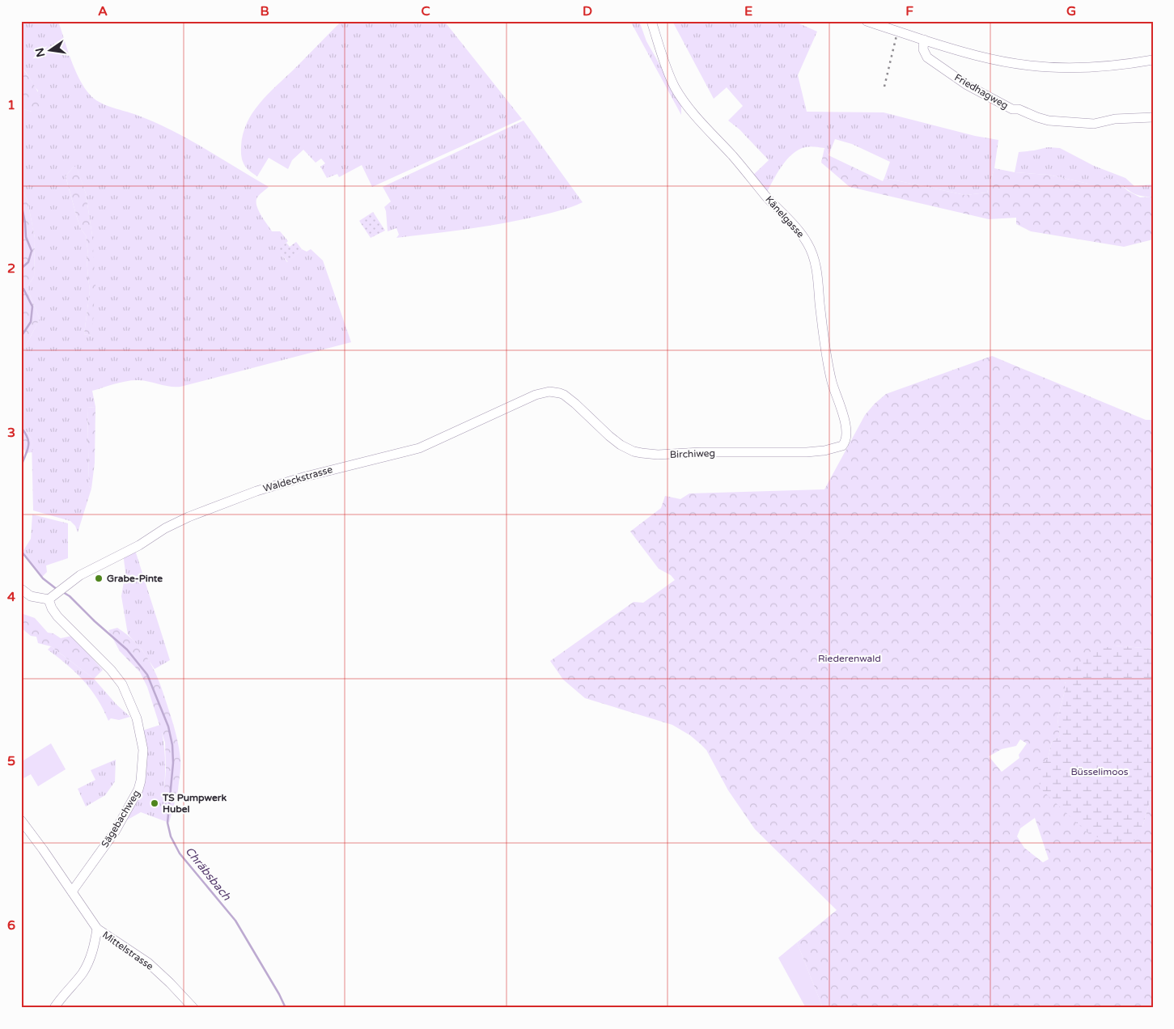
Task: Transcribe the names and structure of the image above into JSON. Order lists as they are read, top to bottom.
{
  "streets": {
    "street": [
      "Friedhagweg",
      "Känelgasse",
      "Birchiweg",
      "Waldeckstrasse",
      "Sägebachweg",
      "Mittelstrasse"
    ]
  },
  "crossings": [
    ["Känelgasse", "Birchiweg"],
    ["Birchiweg", "Waldeckstrasse"],
    ["Waldeckstrasse", "Sägebachweg"],
    ["Sägebachweg", "Mittelstrasse"]
  ],
  "water": ["Chräbsbach"],
  "parks": ["Riederenwald", "Büsselimoos"],
  "places": ["Grabe-Pinte", "TS Pumpwerk Hubel"],
  "north": "left",
  "grid": {
    "columns": [
      "A",
      "B",
      "C",
      "D",
      "E",
      "F",
      "G"
    ],
    "rows": [
      "1",
      "2",
      "3",
      "4",
      "5",
      "6"
    ]
  }
}
